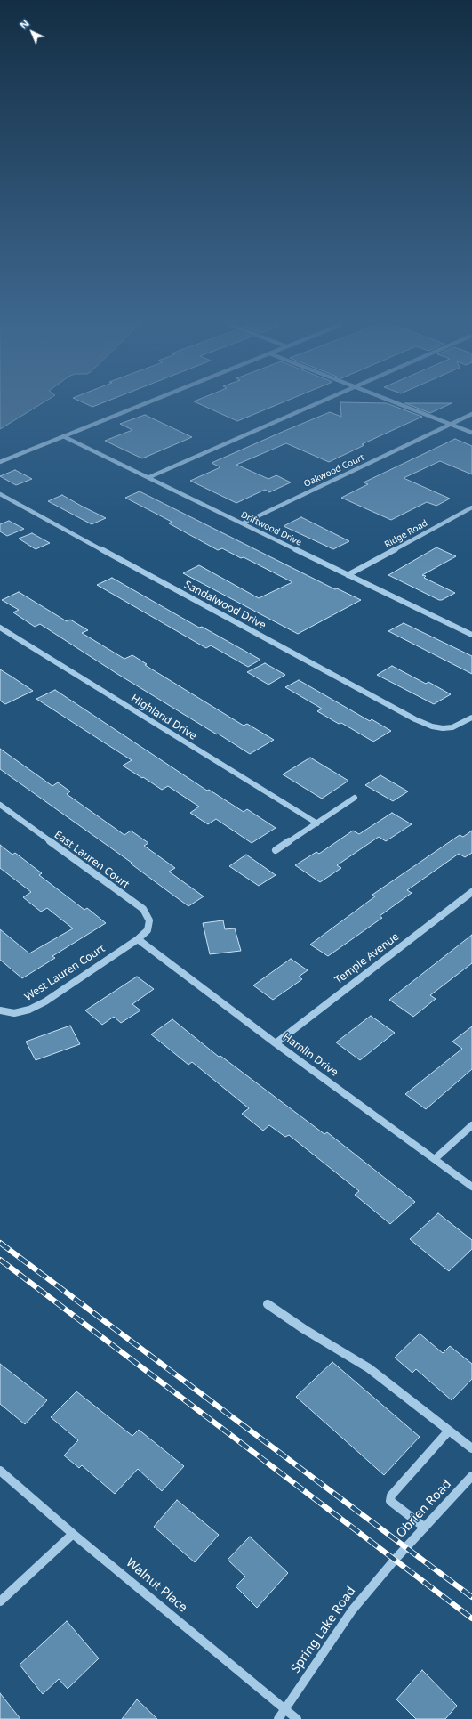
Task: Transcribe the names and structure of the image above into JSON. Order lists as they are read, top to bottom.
{
  "streets": {
    "street": [
      "Oakwood Court",
      "Driftwood Drive",
      "Ridge Road",
      "Sandalwood Drive",
      "Highland Drive",
      "East Lauren Court",
      "Temple Avenue",
      "West Lauren Court",
      "Hamlin Drive",
      "Obrien Road",
      "Walnut Place",
      "Spring Lake Road"
    ]
  },
  "crossings": [
    ["Oakwood Court", "Driftwood Drive"],
    ["Driftwood Drive", "Ridge Road"],
    ["East Lauren Court", "West Lauren Court"],
    ["East Lauren Court", "Hamlin Drive"],
    ["Temple Avenue", "Hamlin Drive"],
    ["West Lauren Court", "Hamlin Drive"],
    ["Obrien Road", "Spring Lake Road"],
    ["Walnut Place", "Spring Lake Road"]
  ],
  "north": "top left"
}
